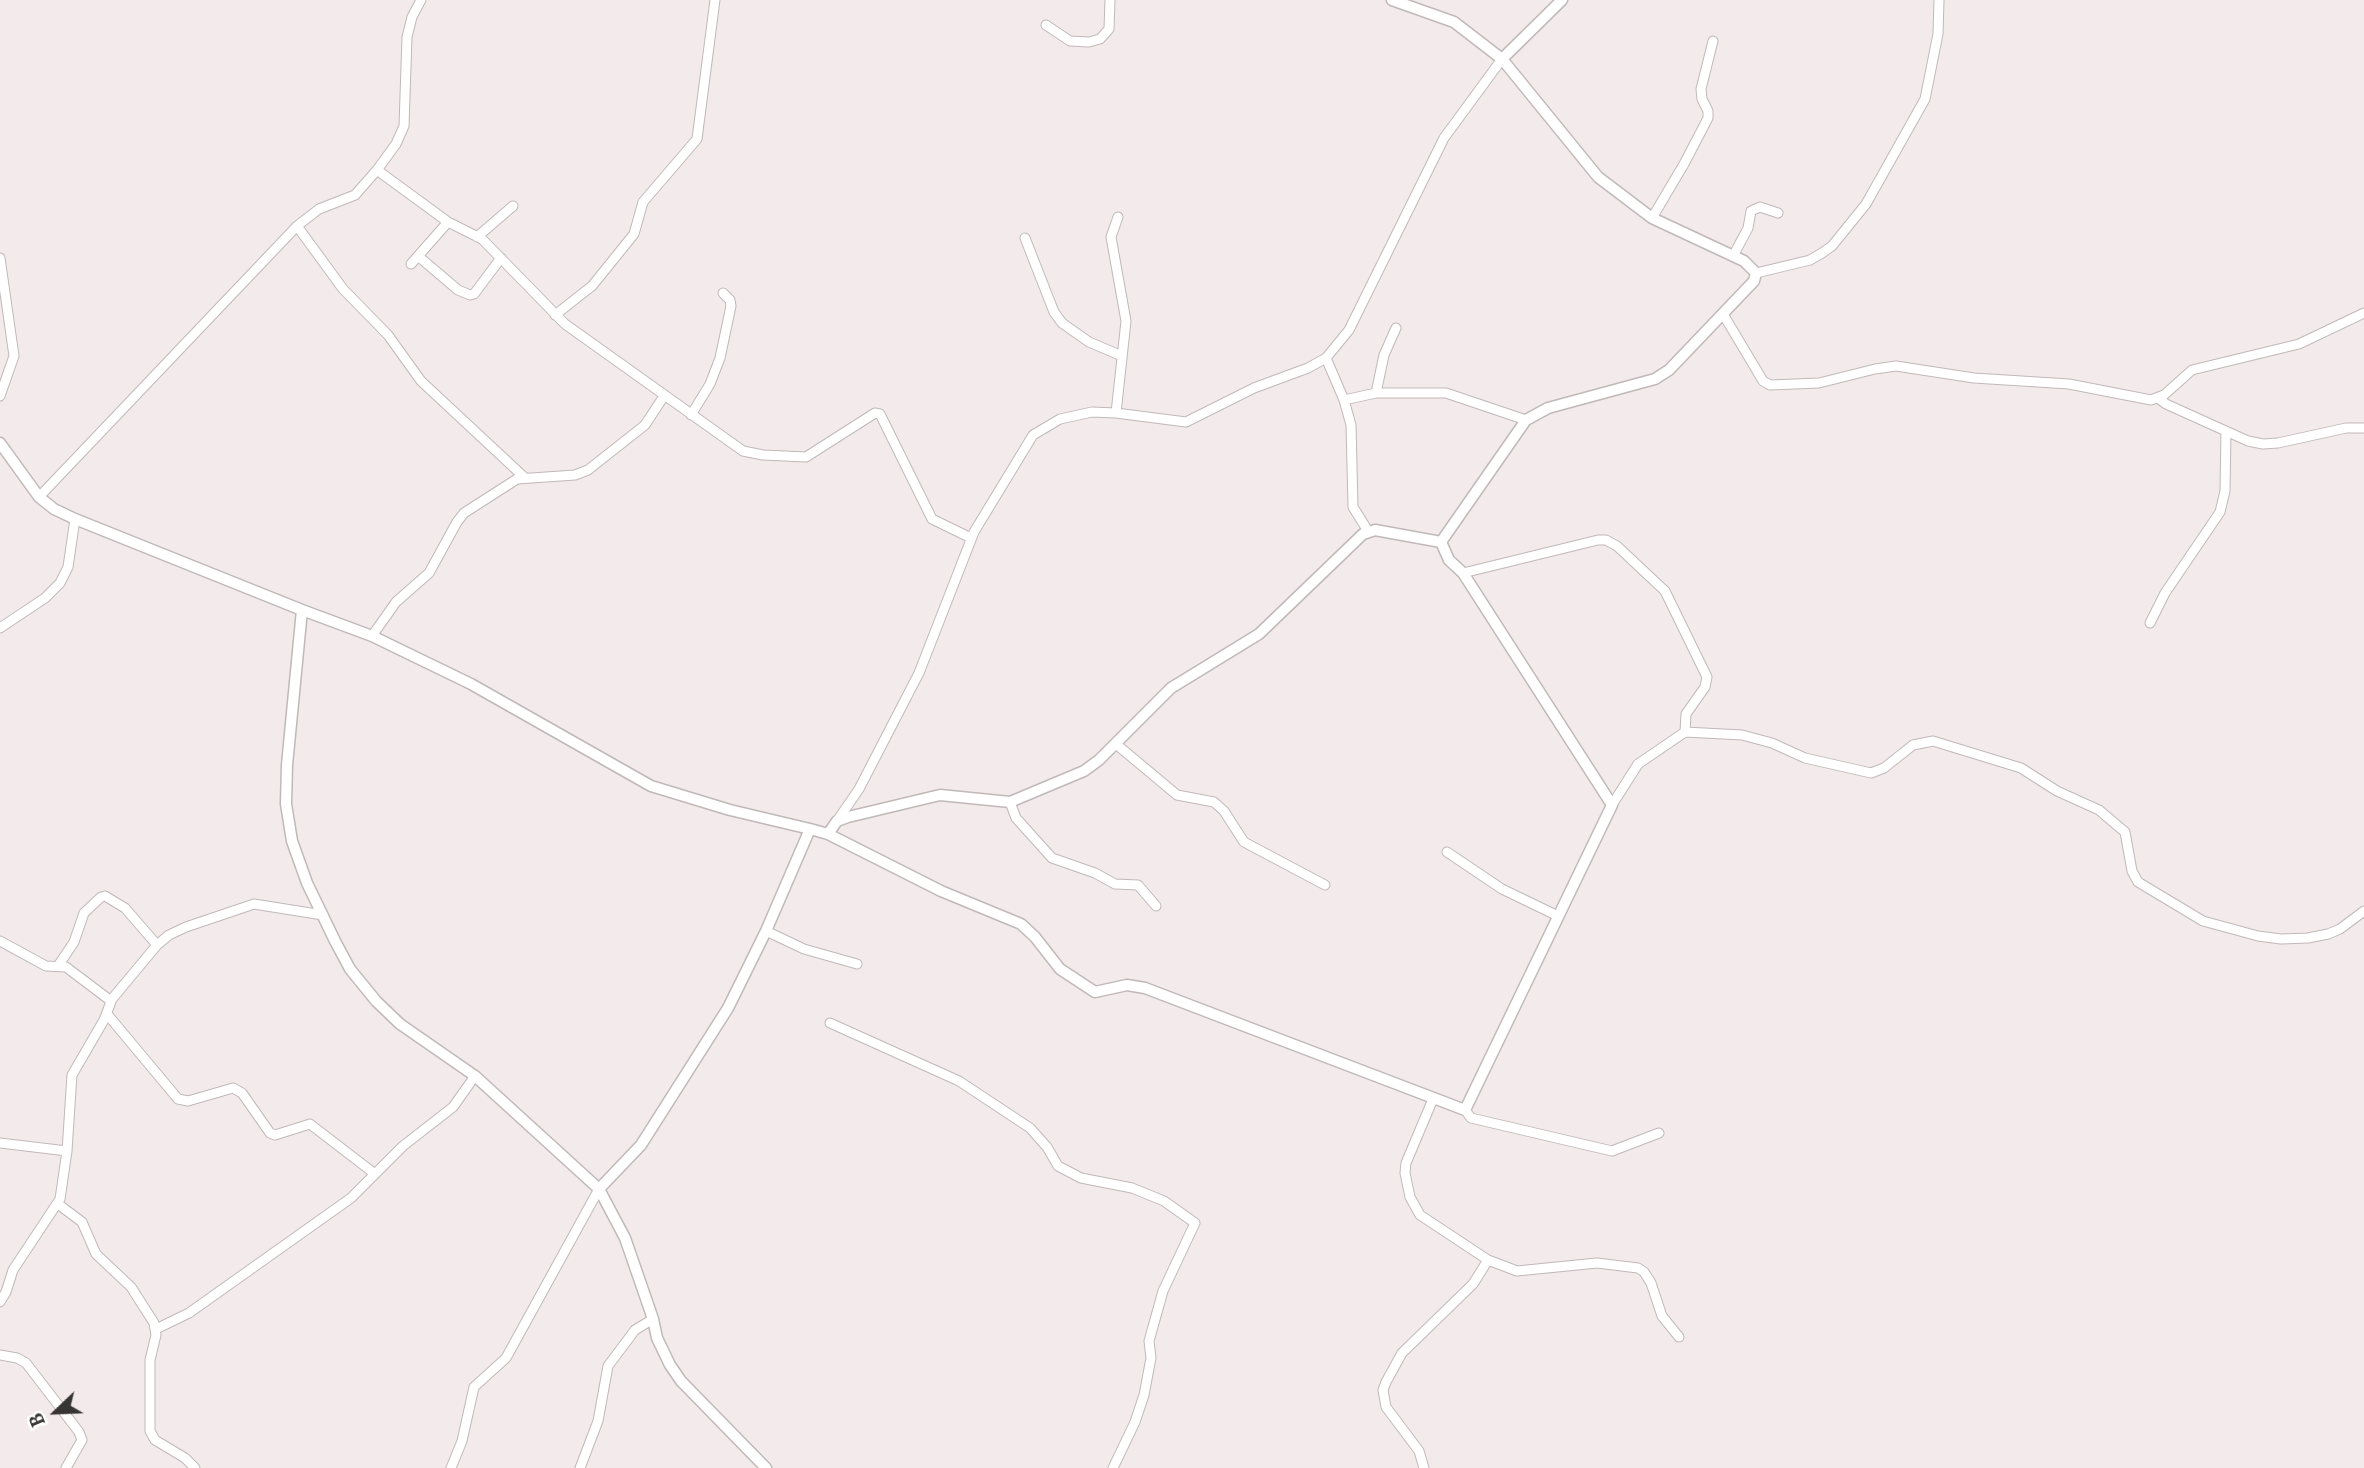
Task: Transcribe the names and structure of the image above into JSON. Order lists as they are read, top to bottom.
{
  "north": "bottom left"
}
